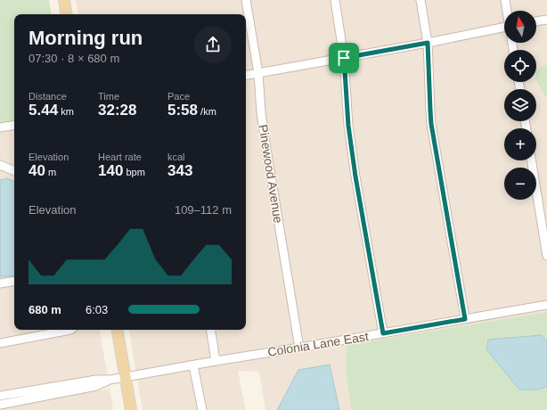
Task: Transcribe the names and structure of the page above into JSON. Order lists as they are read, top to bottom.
{
  "streets": {
    "street": ["Pinewood Avenue", "Colonia Lane East"]
  },
  "crossings": [
    ["Pinewood Avenue", "Colonia Lane East"]
  ],
  "north": "top",
  "page": {
    "map_buttons": ["+", "−"],
    "heading": ["Morning run", "07:30 · 8 × 680 m"],
    "stats": [
      ["Distance", "5.44 km"],
      ["Time", "32:28"],
      ["Pace", "5:58 /km"],
      ["Elevation", "40 m"],
      ["Heart rate", "140 bpm"],
      ["kcal", "343"]
    ],
    "chart": ["Elevation", "109–112 m"],
    "list": [
      {
        "name": "680 m",
        "note": "6:03"
      }
    ]
  }
}
